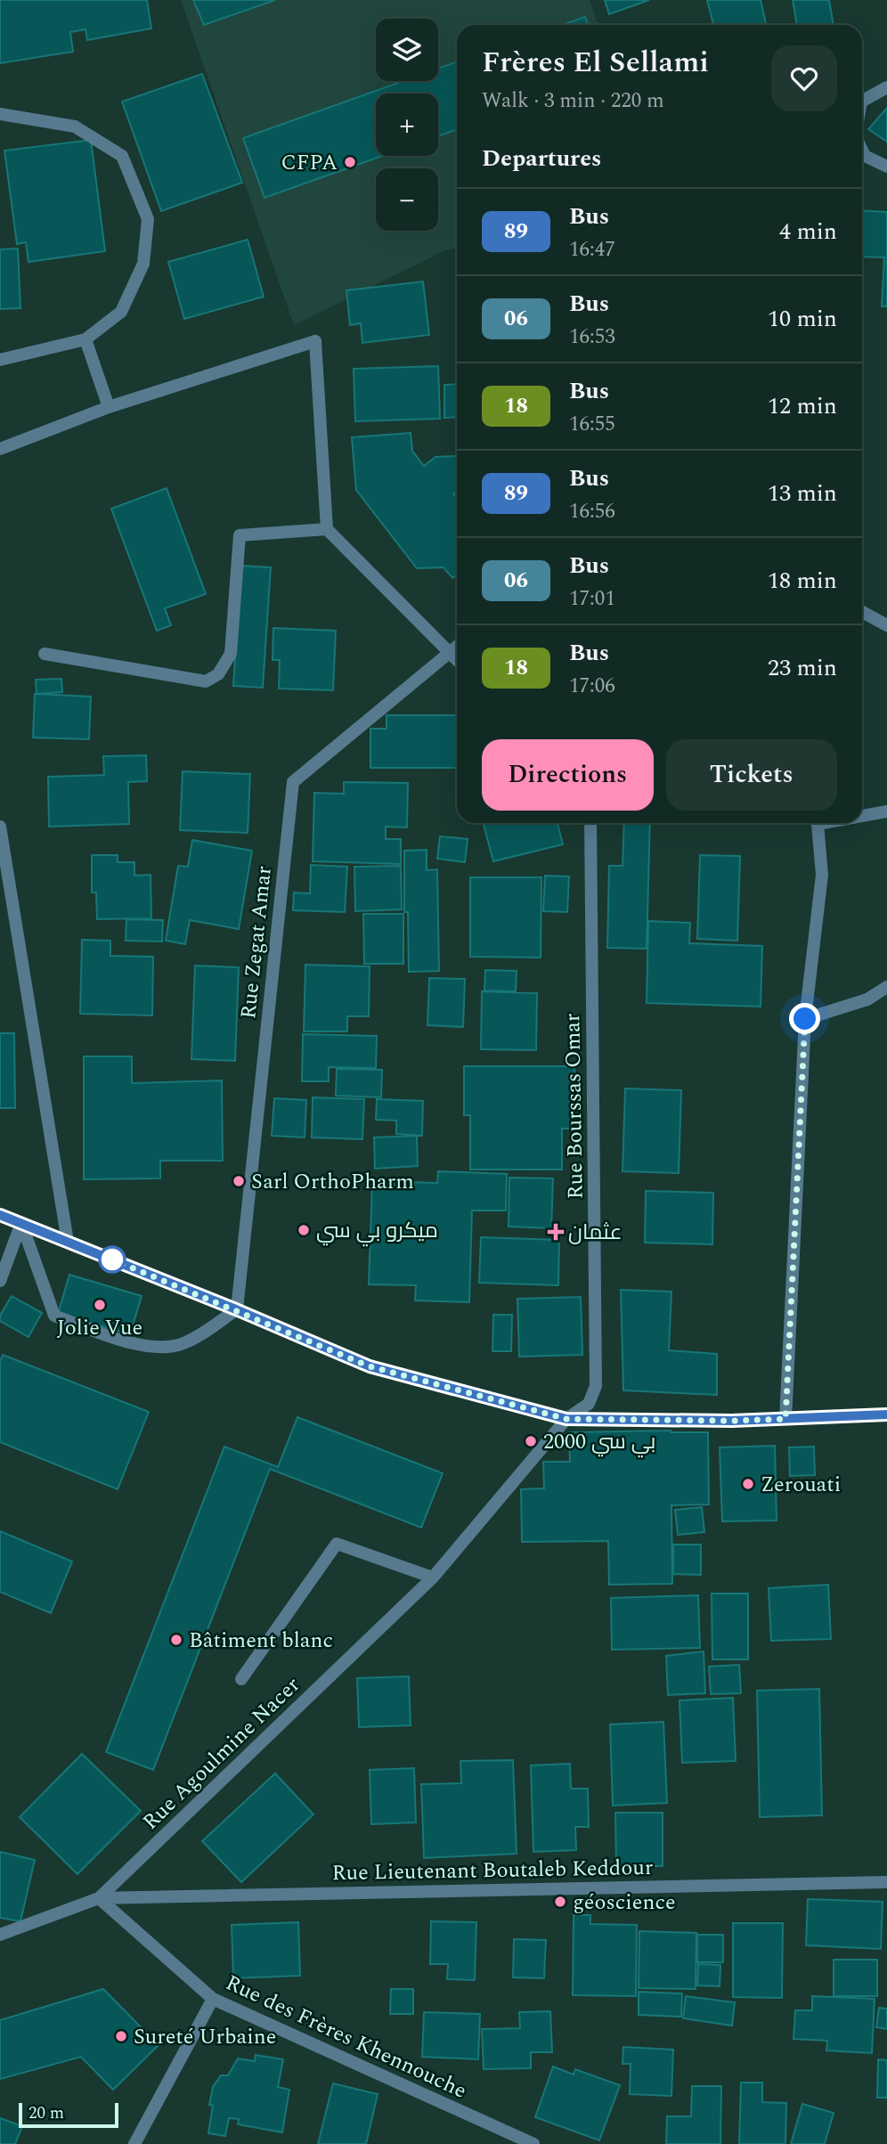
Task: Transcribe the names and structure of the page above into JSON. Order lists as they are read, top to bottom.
{
  "streets": {
    "street": [
      "Rue Zegat Amar",
      "Rue Bourssas Omar",
      "Rue Agoulmine Nacer",
      "Rue Lieutenant Boutaleb Keddour",
      "Rue des Frères Khennouche"
    ]
  },
  "crossings": [
    ["Rue Bourssas Omar", "Rue Agoulmine Nacer"],
    ["Rue Agoulmine Nacer", "Rue Lieutenant Boutaleb Keddour"],
    ["Rue Agoulmine Nacer", "Rue des Frères Khennouche"],
    ["Rue Lieutenant Boutaleb Keddour", "Rue des Frères Khennouche"]
  ],
  "places": {
    "other": [
      "CFPA",
      "Sarl OrthoPharm",
      "ميكرو بي سي",
      "Jolie Vue",
      "بي سي 2000",
      "Zerouati",
      "Bâtiment blanc",
      "géoscience",
      "Sureté Urbaine"
    ],
    "health": ["عثمان"]
  },
  "lines": ["bus line 89"],
  "scale_bar": "20 m",
  "page": {
    "map_buttons": ["+", "−"],
    "heading": [
      ["Frères El Sellami", "Walk · 3 min · 220 m"],
      "Departures"
    ],
    "list": [
      {
        "mark": "89",
        "name": "Bus",
        "note": "16:47",
        "value": "4 min"
      },
      {
        "mark": "06",
        "name": "Bus",
        "note": "16:53",
        "value": "10 min"
      },
      {
        "mark": "18",
        "name": "Bus",
        "note": "16:55",
        "value": "12 min"
      },
      {
        "mark": "89",
        "name": "Bus",
        "note": "16:56",
        "value": "13 min"
      },
      {
        "mark": "06",
        "name": "Bus",
        "note": "17:01",
        "value": "18 min"
      },
      {
        "mark": "18",
        "name": "Bus",
        "note": "17:06",
        "value": "23 min"
      }
    ],
    "buttons": ["Directions", "Tickets"],
    "scale": "20 m"
  }
}
